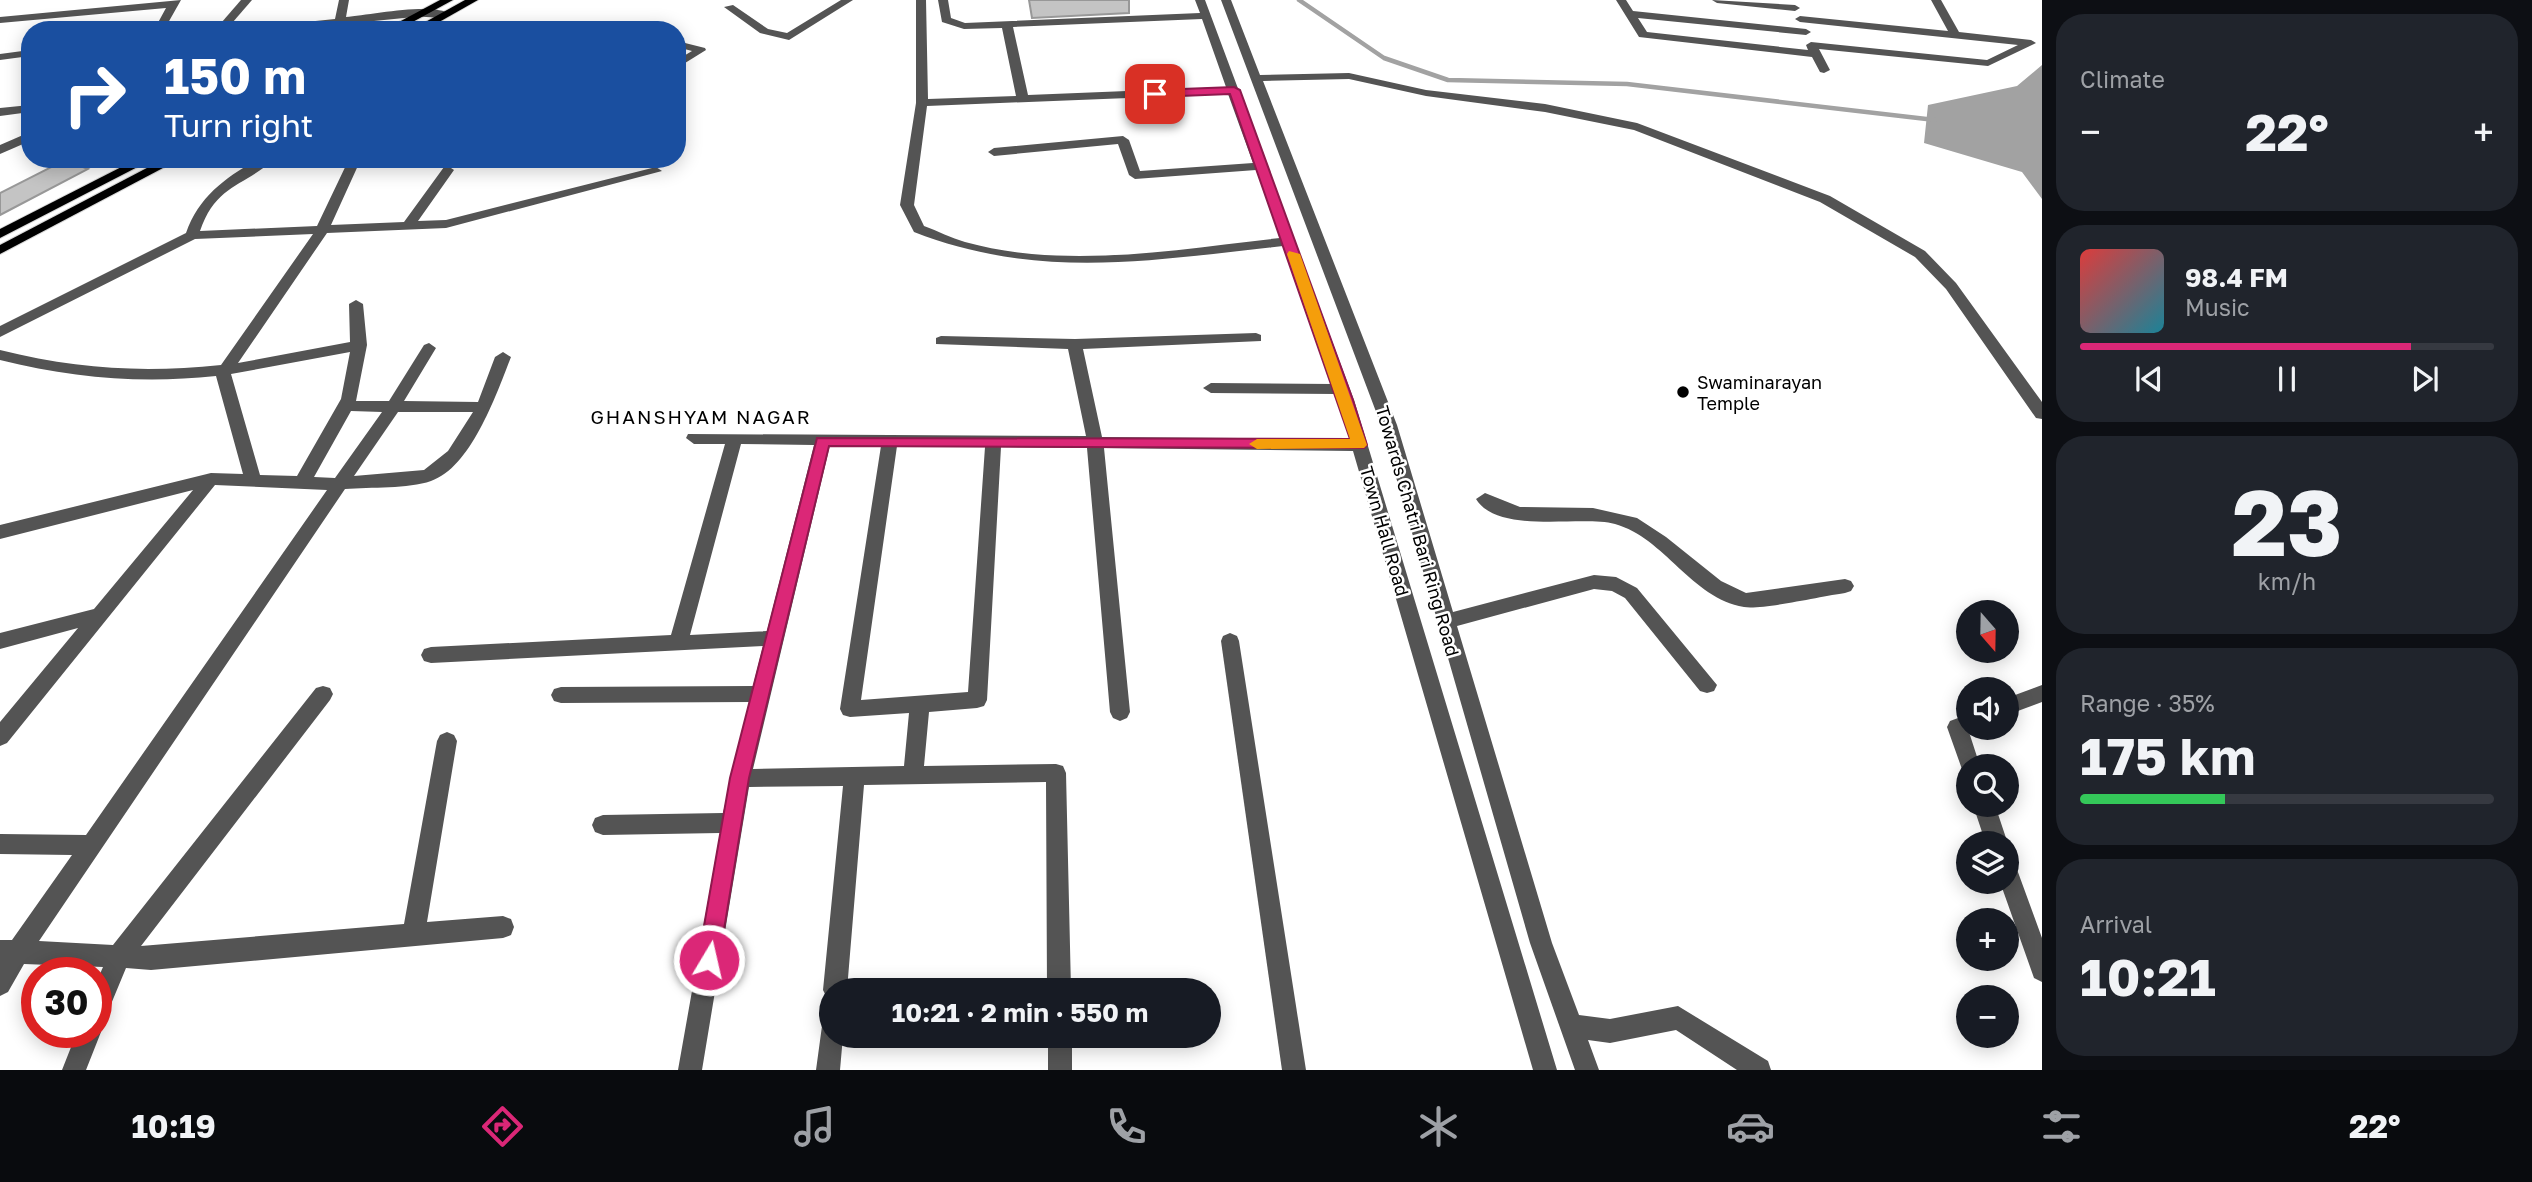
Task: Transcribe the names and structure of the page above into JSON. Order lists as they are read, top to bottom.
{
  "streets": {
    "street": ["Town Hall Road", "Towards Chatri Bari Ring Road"]
  },
  "districts": ["GHANSHYAM NAGAR"],
  "places": ["Swaminarayan Temple"],
  "north": "bottom",
  "page": {
    "tile": [
      "Climate",
      ["23", "km/h"],
      ["Range · 35%", "175 km"],
      ["Arrival", "10:21"]
    ],
    "turn": ["150 m", "Turn right"],
    "heat": ["−", "22°", "+"],
    "song": ["98.4 FM", "Music"],
    "map_buttons": ["+", "−"],
    "limit": "30",
    "trip": "10:21 · 2 min · 550 m",
    "tabs": ["10:19", "22°"]
  }
}
